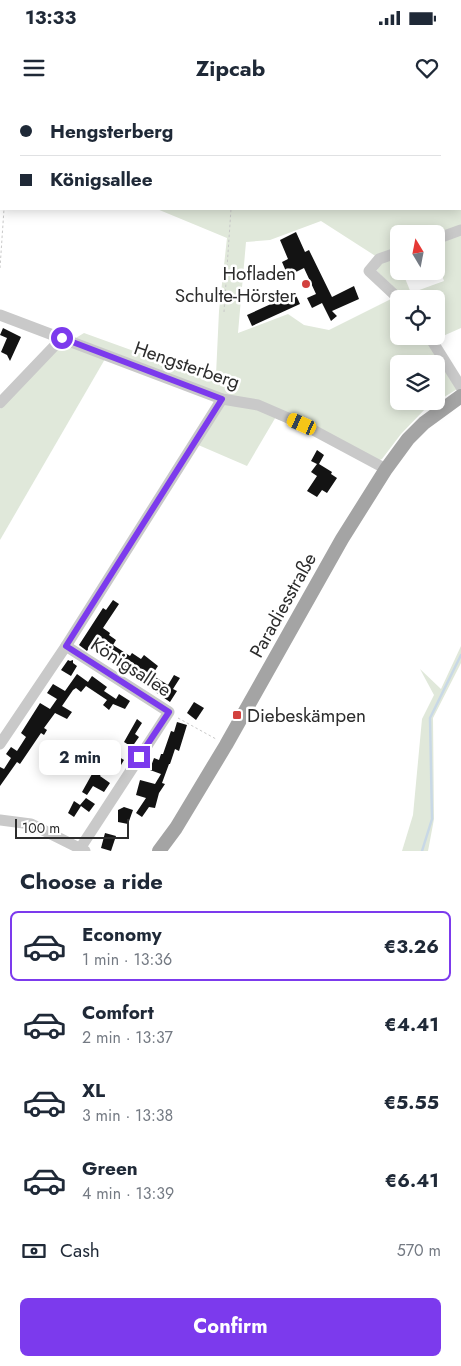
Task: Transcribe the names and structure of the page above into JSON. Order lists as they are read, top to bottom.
{
  "streets": {
    "main road": ["Paradiesstraße"],
    "street": ["Hengsterberg", "Königsallee"]
  },
  "crossings": [
    ["Hengsterberg", "Paradiesstraße"]
  ],
  "places": {
    "other": ["Hofladen Schulte-Hörster"],
    "transit": ["Diebeskämpen"]
  },
  "scale_bar": "100 m",
  "north": "top",
  "page": {
    "status": "13:33",
    "header": "Zipcab",
    "banner": ["Hengsterberg", "Königsallee"],
    "bubble": "2 min",
    "scale": "100 m",
    "heading": "Choose a ride",
    "list": [
      {
        "name": "Economy",
        "note": "1 min · 13:36",
        "value": "€3.26"
      },
      {
        "name": "Comfort",
        "note": "2 min · 13:37",
        "value": "€4.41"
      },
      {
        "name": "XL",
        "note": "3 min · 13:38",
        "value": "€5.55"
      },
      {
        "name": "Green",
        "note": "4 min · 13:39",
        "value": "€6.41"
      }
    ],
    "pay": ["Cash", "570 m"],
    "buttons": "Confirm"
  }
}
